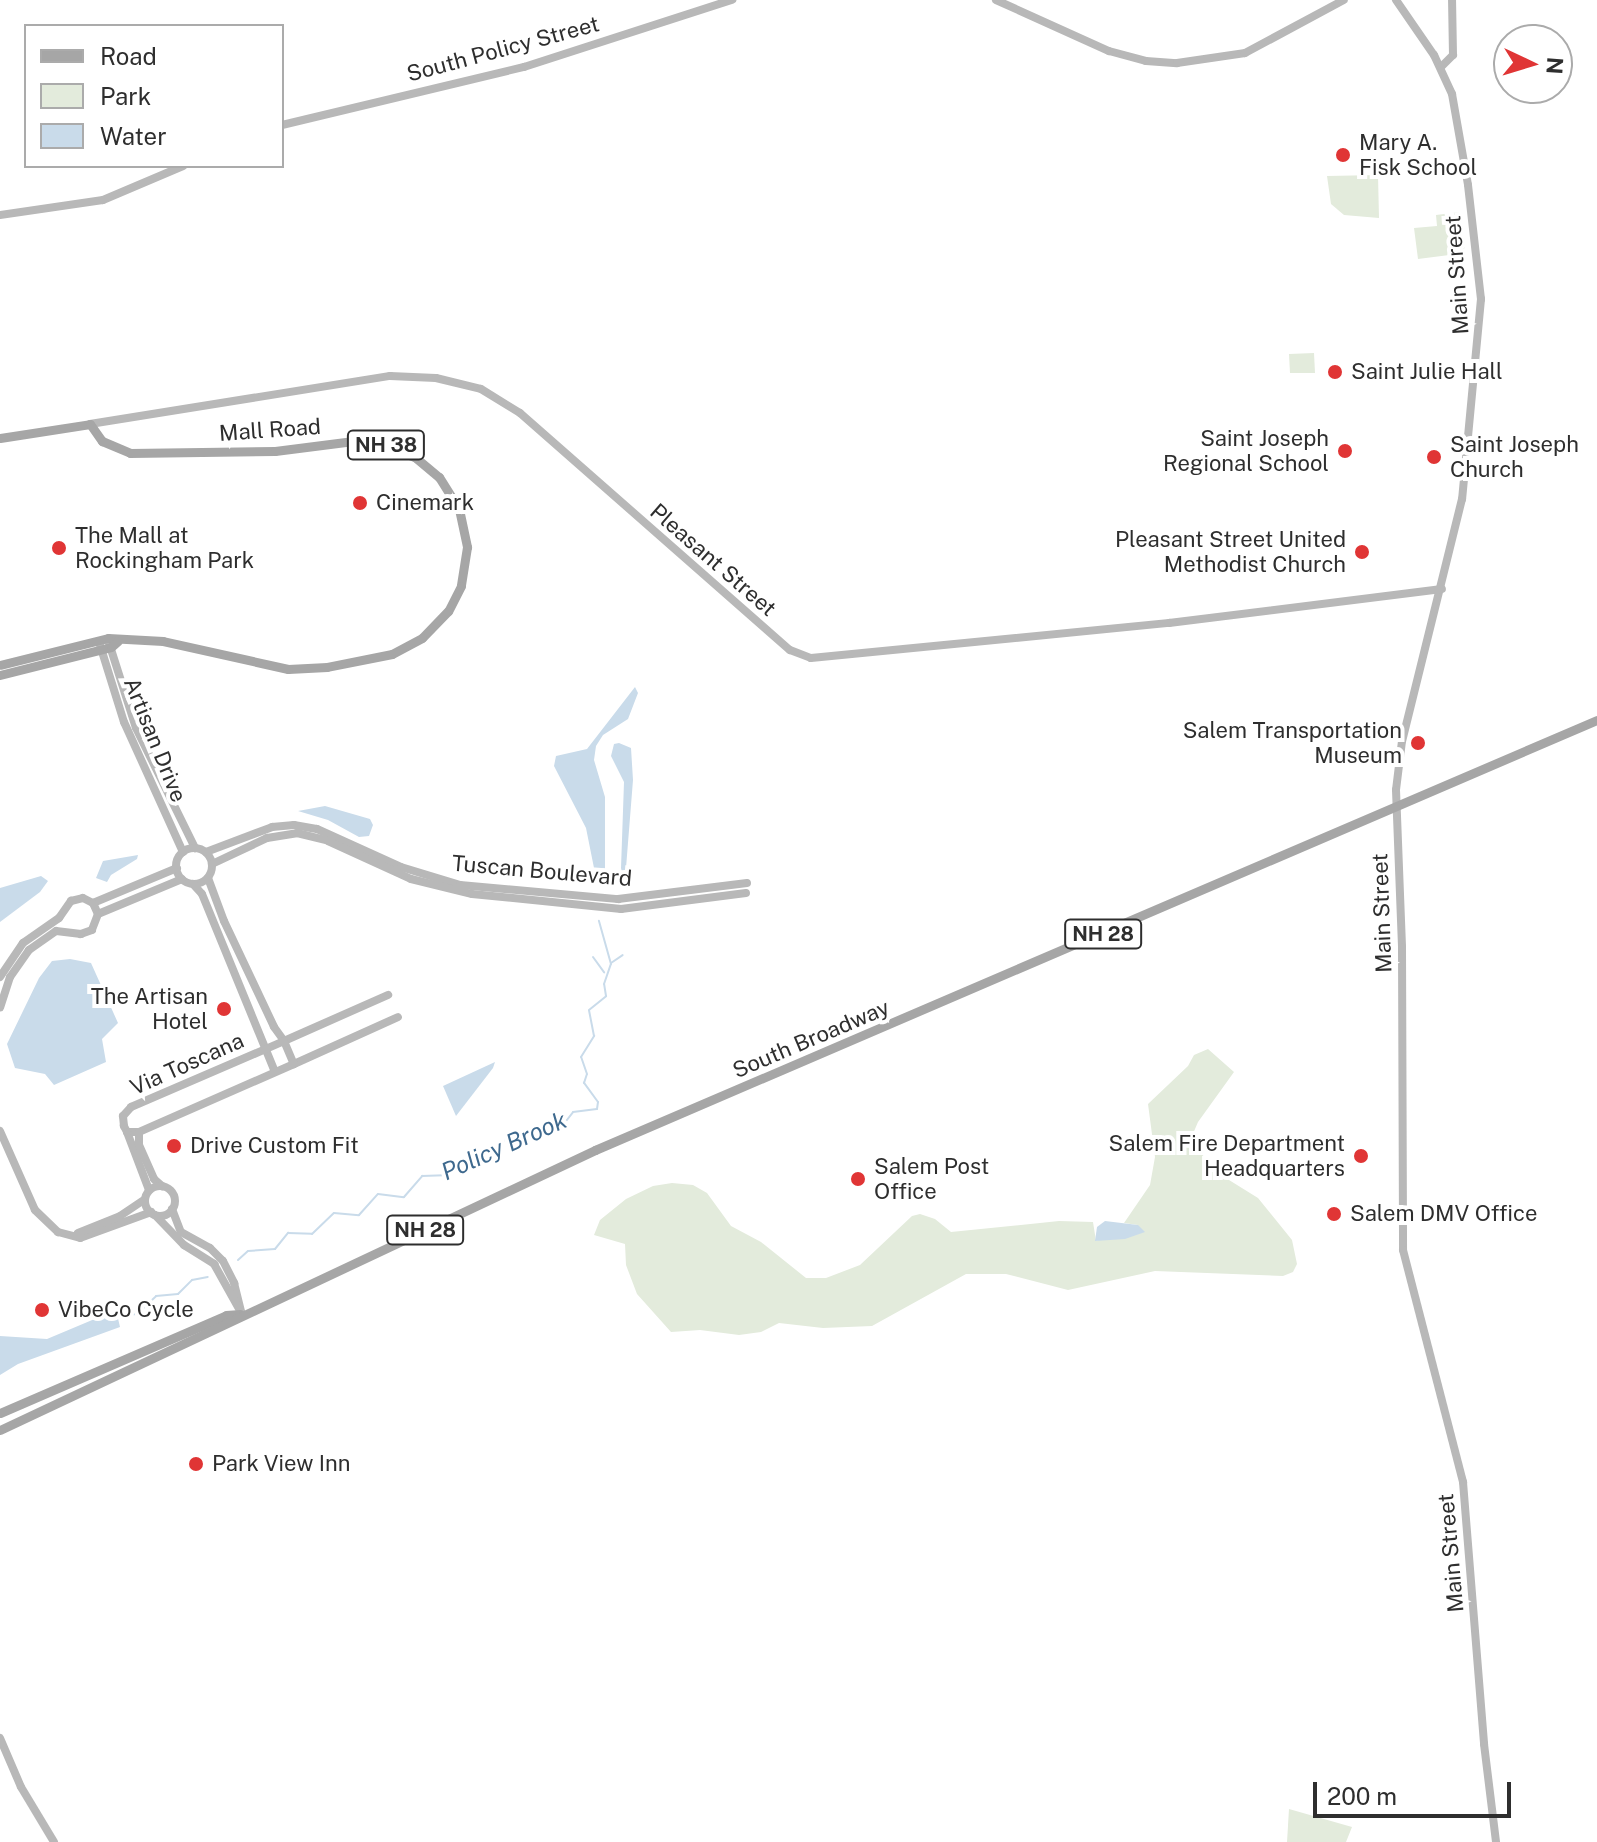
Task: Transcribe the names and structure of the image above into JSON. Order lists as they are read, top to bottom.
{
  "streets": {
    "main road": [
      "South Policy Street",
      "Main Street",
      "Mall Road",
      "NH 38",
      "Pleasant Street",
      "Artisan Drive",
      "Tuscan Boulevard",
      "NH 28",
      "South Broadway",
      "Via Toscana"
    ]
  },
  "crossings": [
    ["Main Street", "Pleasant Street"],
    ["Main Street", "NH 28"],
    ["Main Street", "South Broadway"],
    ["Mall Road", "Pleasant Street"],
    ["Mall Road", "Artisan Drive"],
    ["Artisan Drive", "Tuscan Boulevard"],
    ["NH 28", "South Broadway"]
  ],
  "water": ["Policy Brook"],
  "places": [
    "Mary A. Fisk School",
    "Saint Julie Hall",
    "Saint Joseph Regional School",
    "Saint Joseph Church",
    "Cinemark",
    "The Mall at Rockingham Park",
    "Pleasant Street United Methodist Church",
    "Salem Transportation Museum",
    "The Artisan Hotel",
    "Drive Custom Fit",
    "Salem Fire Department Headquarters",
    "Salem Post Office",
    "Salem DMV Office",
    "VibeCo Cycle",
    "Park View Inn"
  ],
  "legend": ["Road", "Park", "Water"],
  "scale_bar": "200 m",
  "north": "right"
}
